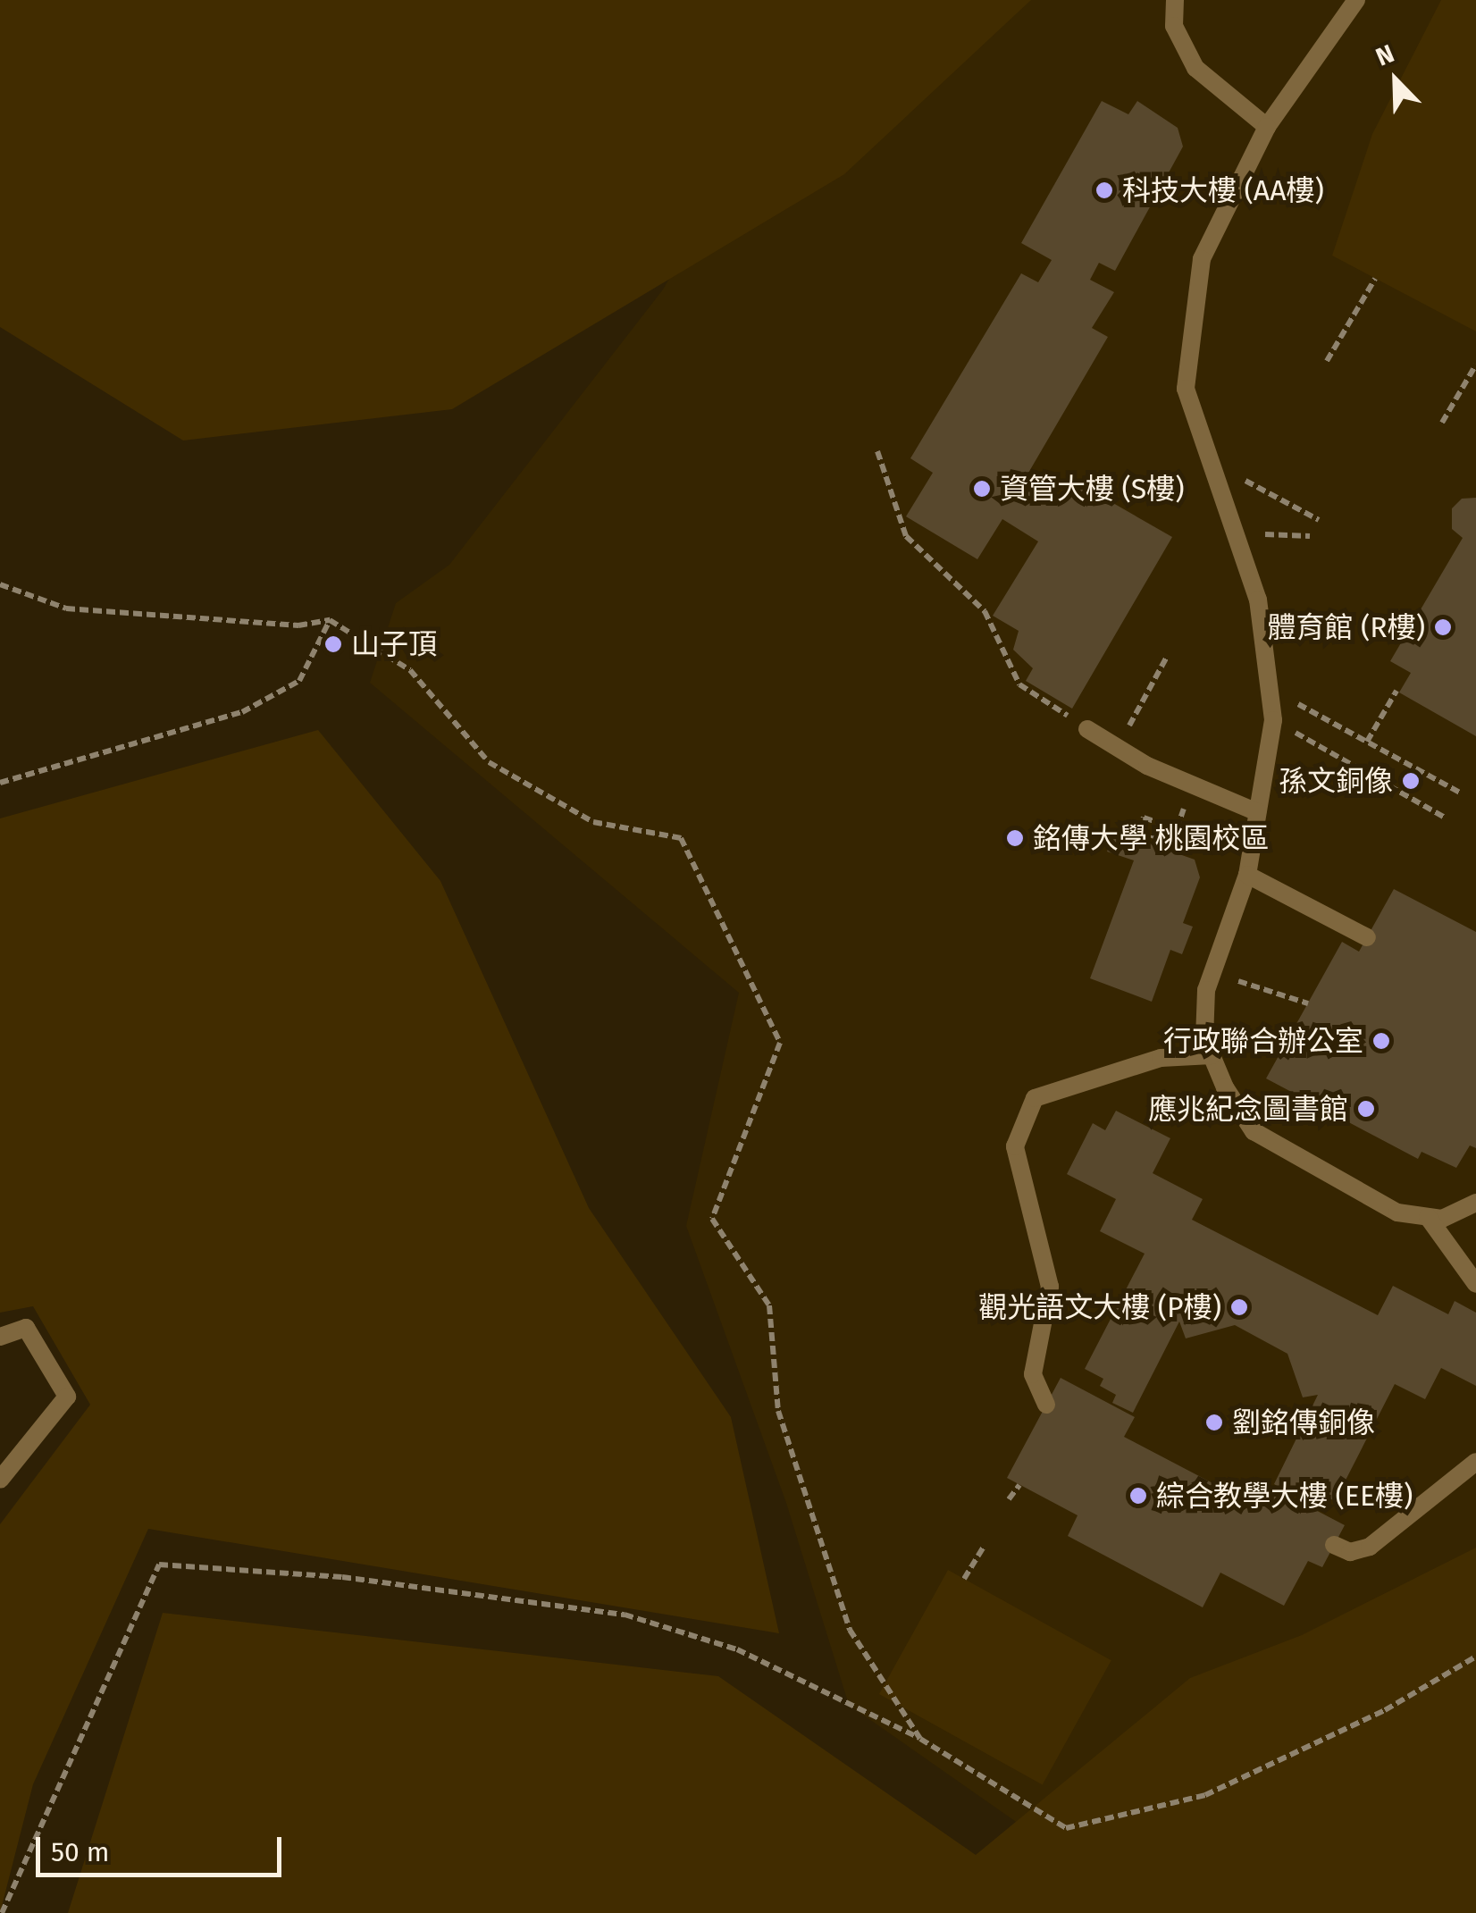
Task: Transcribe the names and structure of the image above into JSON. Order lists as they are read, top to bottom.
{
  "places": [
    "科技大樓 (AA樓)",
    "資管大樓 (S樓)",
    "體育館 (R樓)",
    "山子頂",
    "孫文銅像",
    "銘傳大學 桃園校區",
    "行政聯合辦公室",
    "應兆紀念圖書館",
    "觀光語文大樓 (P樓)",
    "劉銘傳銅像",
    "綜合教學大樓 (EE樓)"
  ],
  "scale_bar": "50 m",
  "north": "top left"
}
